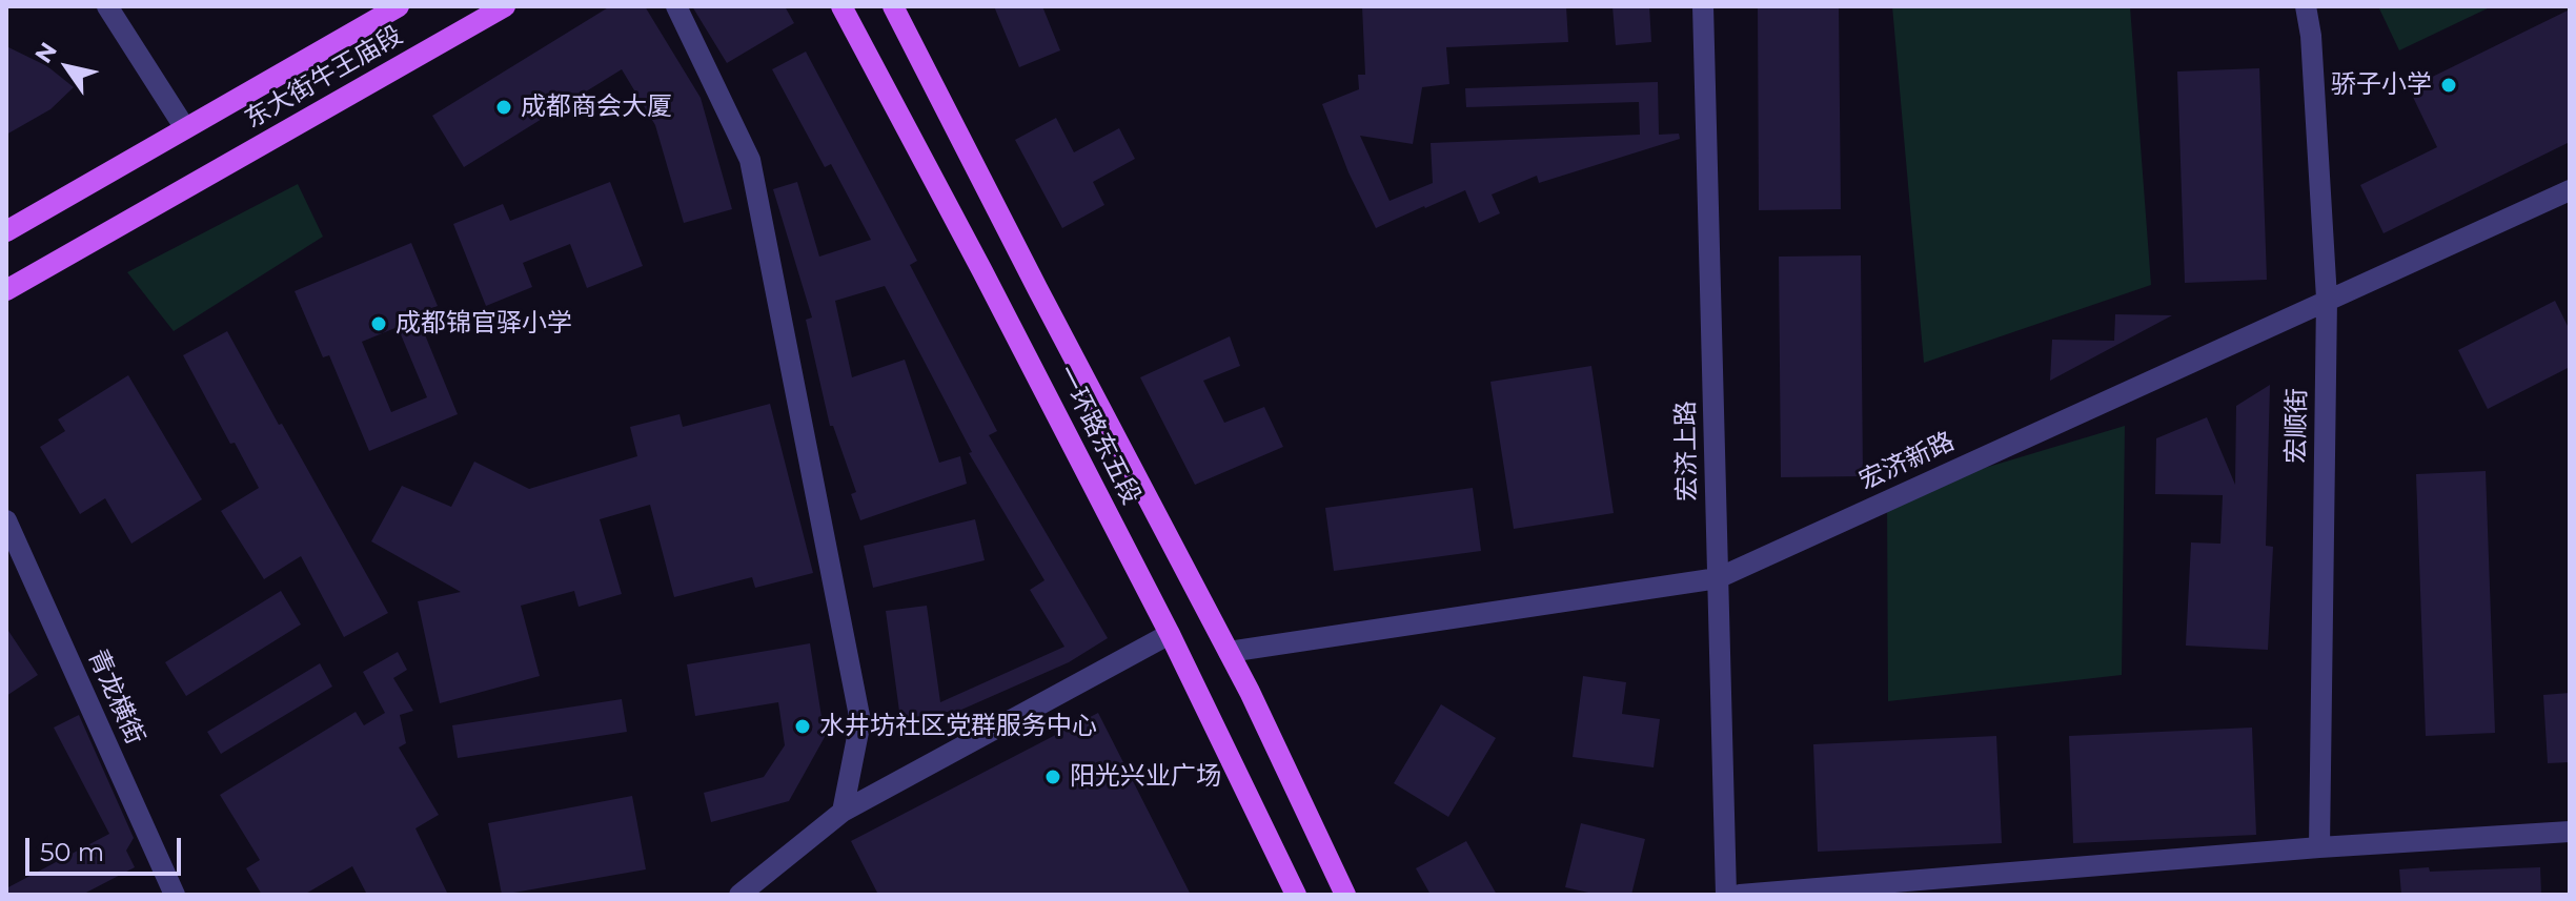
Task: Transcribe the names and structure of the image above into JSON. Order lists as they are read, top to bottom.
{
  "streets": {
    "main road": ["东大街牛王庙段", "一环路东五段"],
    "street": [
      "宏顺街",
      "宏济上路",
      "宏济新路",
      "青龙横街"
    ]
  },
  "crossings": [
    ["宏顺街", "宏济新路"],
    ["一环路东五段", "宏济新路"],
    ["宏济上路", "宏济新路"]
  ],
  "places": [
    "骄子小学",
    "成都商会大厦",
    "成都锦官驿小学",
    "水井坊社区党群服务中心",
    "阳光兴业广场"
  ],
  "scale_bar": "50 m",
  "north": "top left"
}
